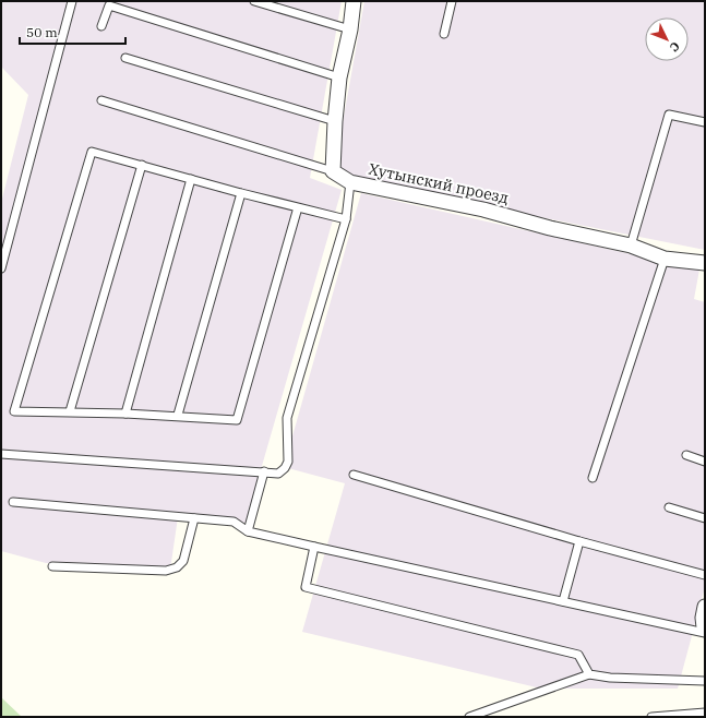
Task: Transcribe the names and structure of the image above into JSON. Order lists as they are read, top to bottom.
{
  "streets": {
    "street": ["Хутынский проезд"]
  },
  "scale_bar": "50 m",
  "north": "bottom right"
}
